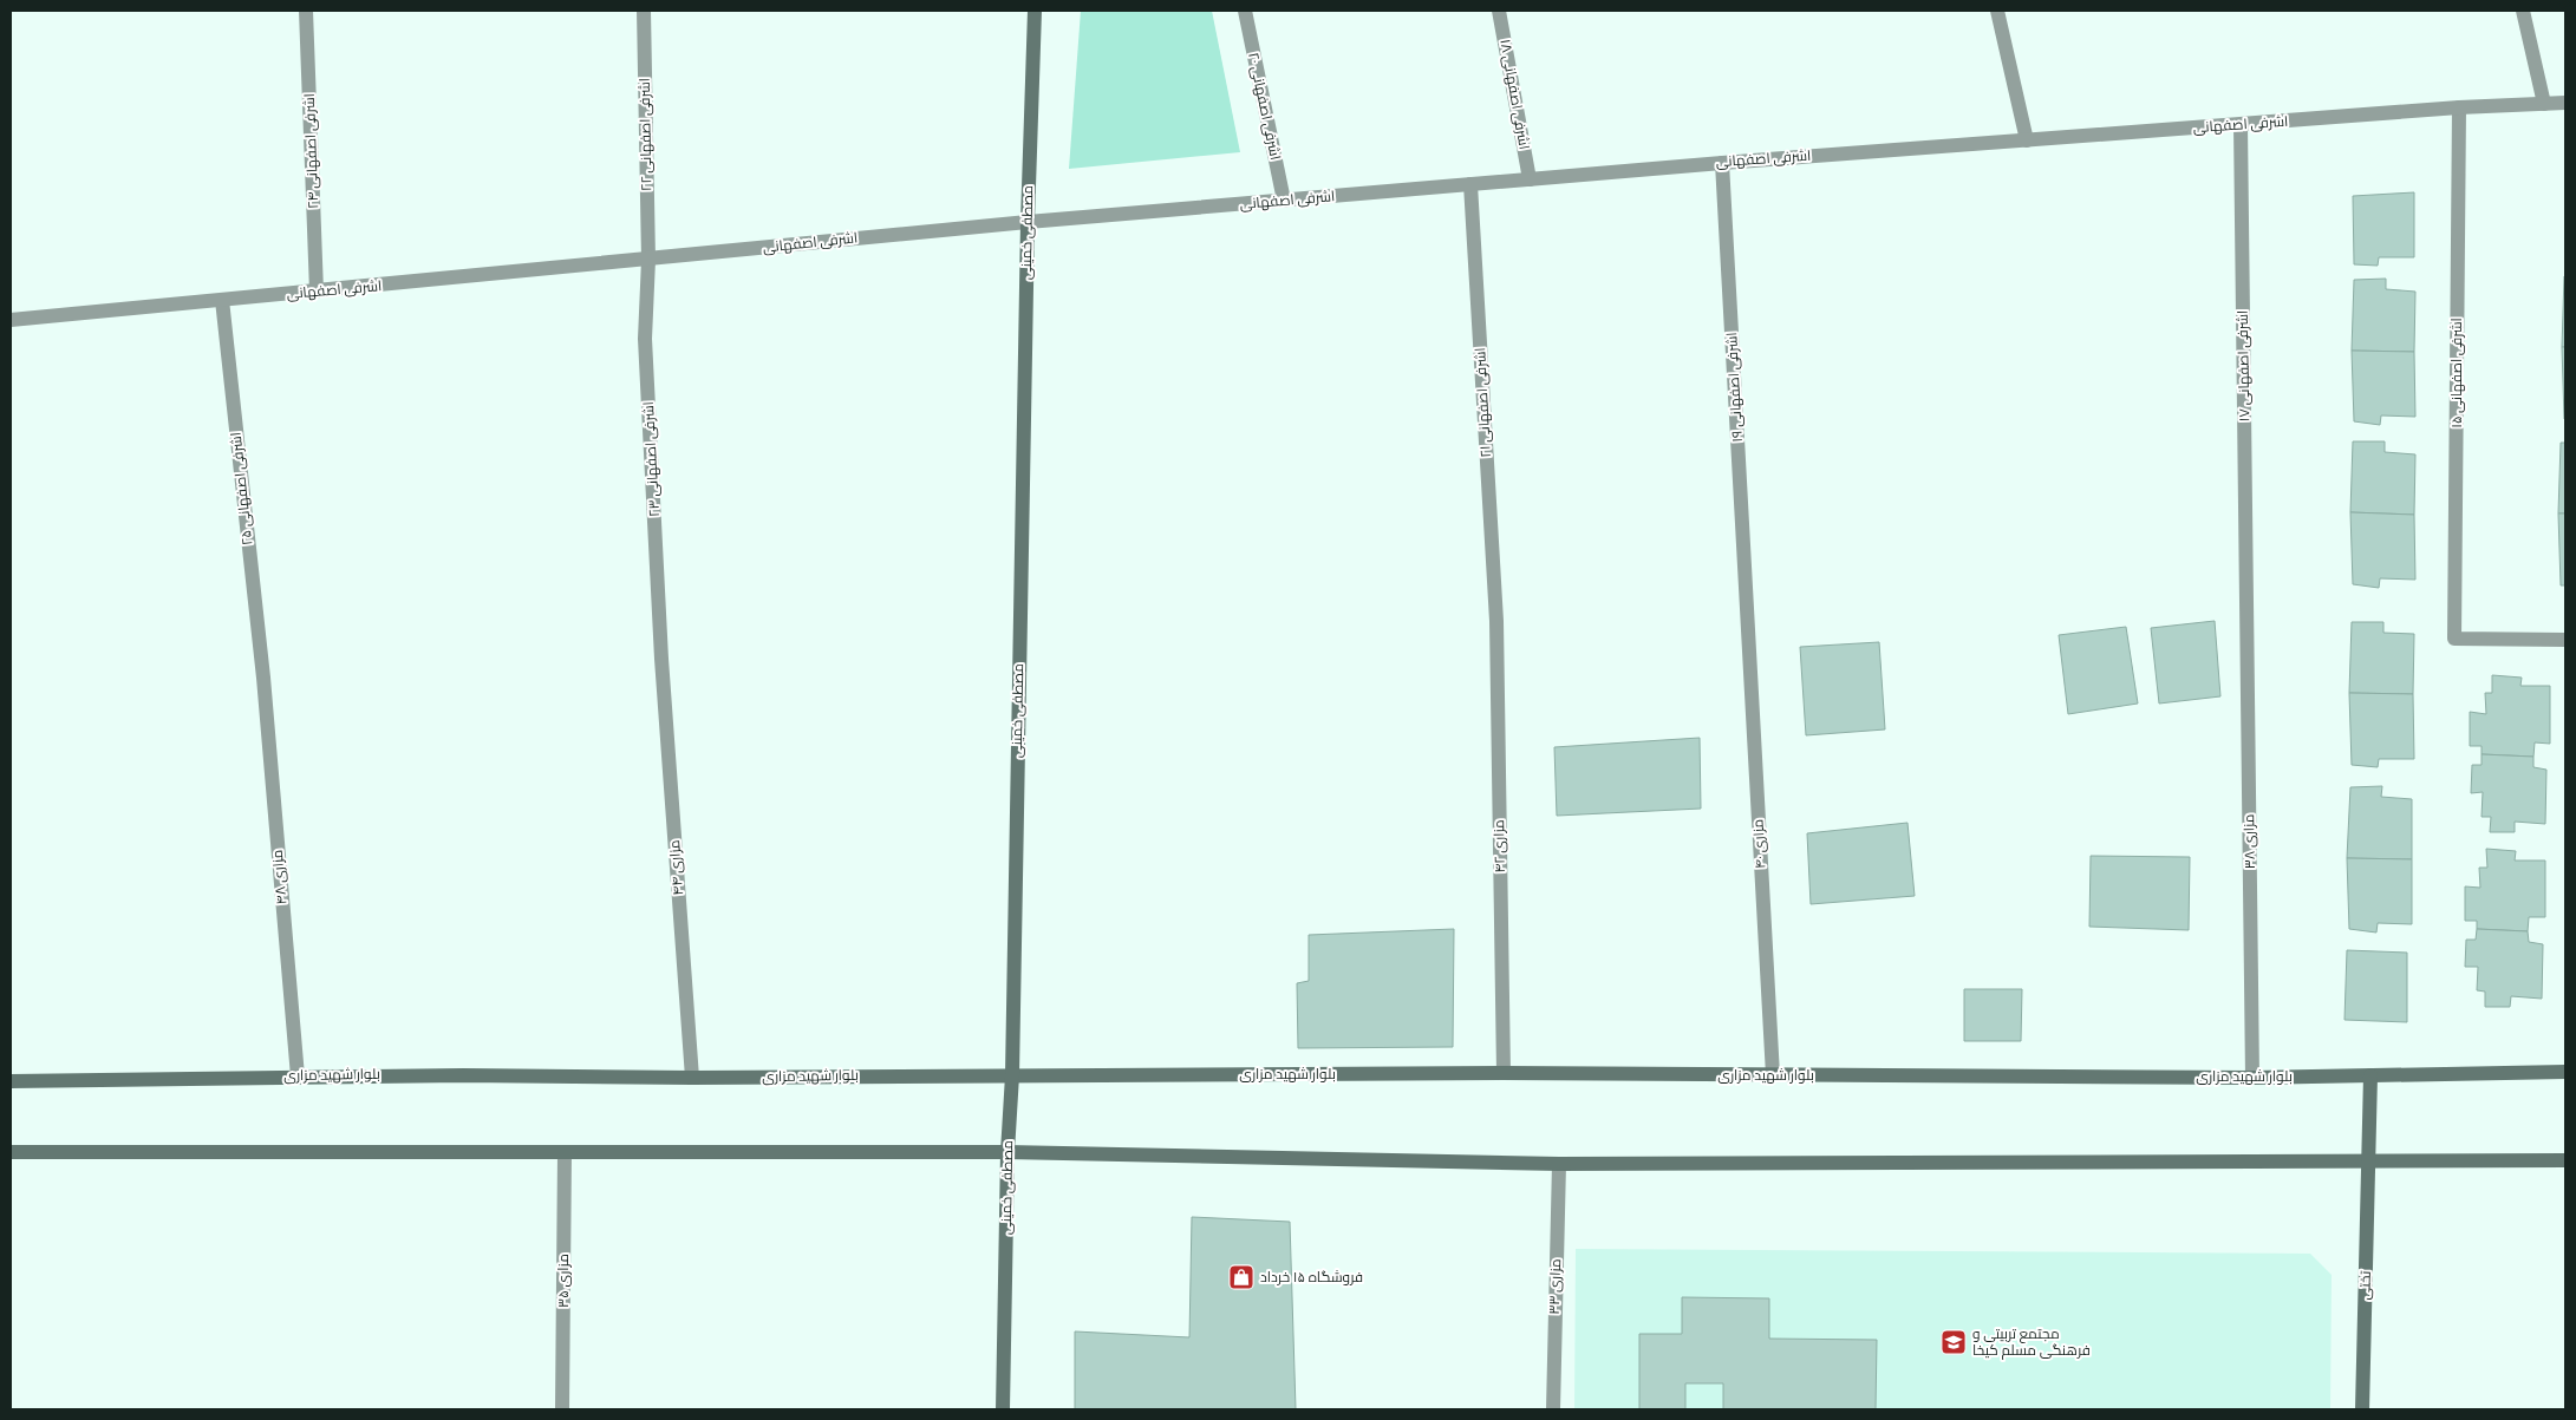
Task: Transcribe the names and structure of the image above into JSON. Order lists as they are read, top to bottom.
{
  "streets": {
    "main road": ["مصطفی خمینی", "بلوار شهید مزاری", "تختی"],
    "street": [
      "اشرفی اصفهانی ۱۸",
      "اشرفی اصفهانی ۲۰",
      "اشرفی اصفهانی",
      "اشرفی اصفهانی ۲۲",
      "اشرفی اصفهانی ۲۴",
      "اشرفی اصفهانی ۱۷",
      "اشرفی اصفهانی ۱۵",
      "اشرفی اصفهانی ۱۹",
      "اشرفی اصفهانی ۲۱",
      "اشرفی اصفهانی ۲۳",
      "اشرفی اصفهانی ۲۵",
      "مزاری ۳۸",
      "مزاری ۴۰",
      "مزاری ۴۲",
      "مزاری ۴۴",
      "مزاری ۴۸",
      "مزاری ۳۵",
      "مزاری ۳۳"
    ]
  },
  "crossings": [
    ["اشرفی اصفهانی ۱۸", "اشرفی اصفهانی"],
    ["اشرفی اصفهانی ۲۰", "اشرفی اصفهانی"],
    ["اشرفی اصفهانی", "اشرفی اصفهانی ۲۲"],
    ["اشرفی اصفهانی", "اشرفی اصفهانی ۲۴"],
    ["اشرفی اصفهانی", "مصطفی خمینی"],
    ["اشرفی اصفهانی", "اشرفی اصفهانی ۱۷"],
    ["اشرفی اصفهانی", "اشرفی اصفهانی ۱۵"],
    ["اشرفی اصفهانی", "اشرفی اصفهانی ۱۹"],
    ["اشرفی اصفهانی", "اشرفی اصفهانی ۲۱"],
    ["اشرفی اصفهانی", "اشرفی اصفهانی ۲۳"],
    ["اشرفی اصفهانی", "اشرفی اصفهانی ۲۵"],
    ["اشرفی اصفهانی ۲۲", "اشرفی اصفهانی ۲۳"],
    ["مصطفی خمینی", "بلوار شهید مزاری"],
    ["اشرفی اصفهانی ۱۷", "مزاری ۳۸"],
    ["اشرفی اصفهانی ۱۹", "مزاری ۴۰"],
    ["اشرفی اصفهانی ۲۱", "مزاری ۴۲"],
    ["اشرفی اصفهانی ۲۳", "مزاری ۴۴"],
    ["اشرفی اصفهانی ۲۵", "مزاری ۴۸"],
    ["مزاری ۳۸", "بلوار شهید مزاری"],
    ["مزاری ۴۰", "بلوار شهید مزاری"],
    ["مزاری ۴۲", "بلوار شهید مزاری"],
    ["مزاری ۴۴", "بلوار شهید مزاری"],
    ["مزاری ۴۸", "بلوار شهید مزاری"],
    ["بلوار شهید مزاری", "تختی"]
  ],
  "places": {
    "shop": ["فروشگاه ۱۵ خرداد"],
    "school or university": ["مجتمع تربیتی و فرهنگی مسلم کیخا"]
  }
}
